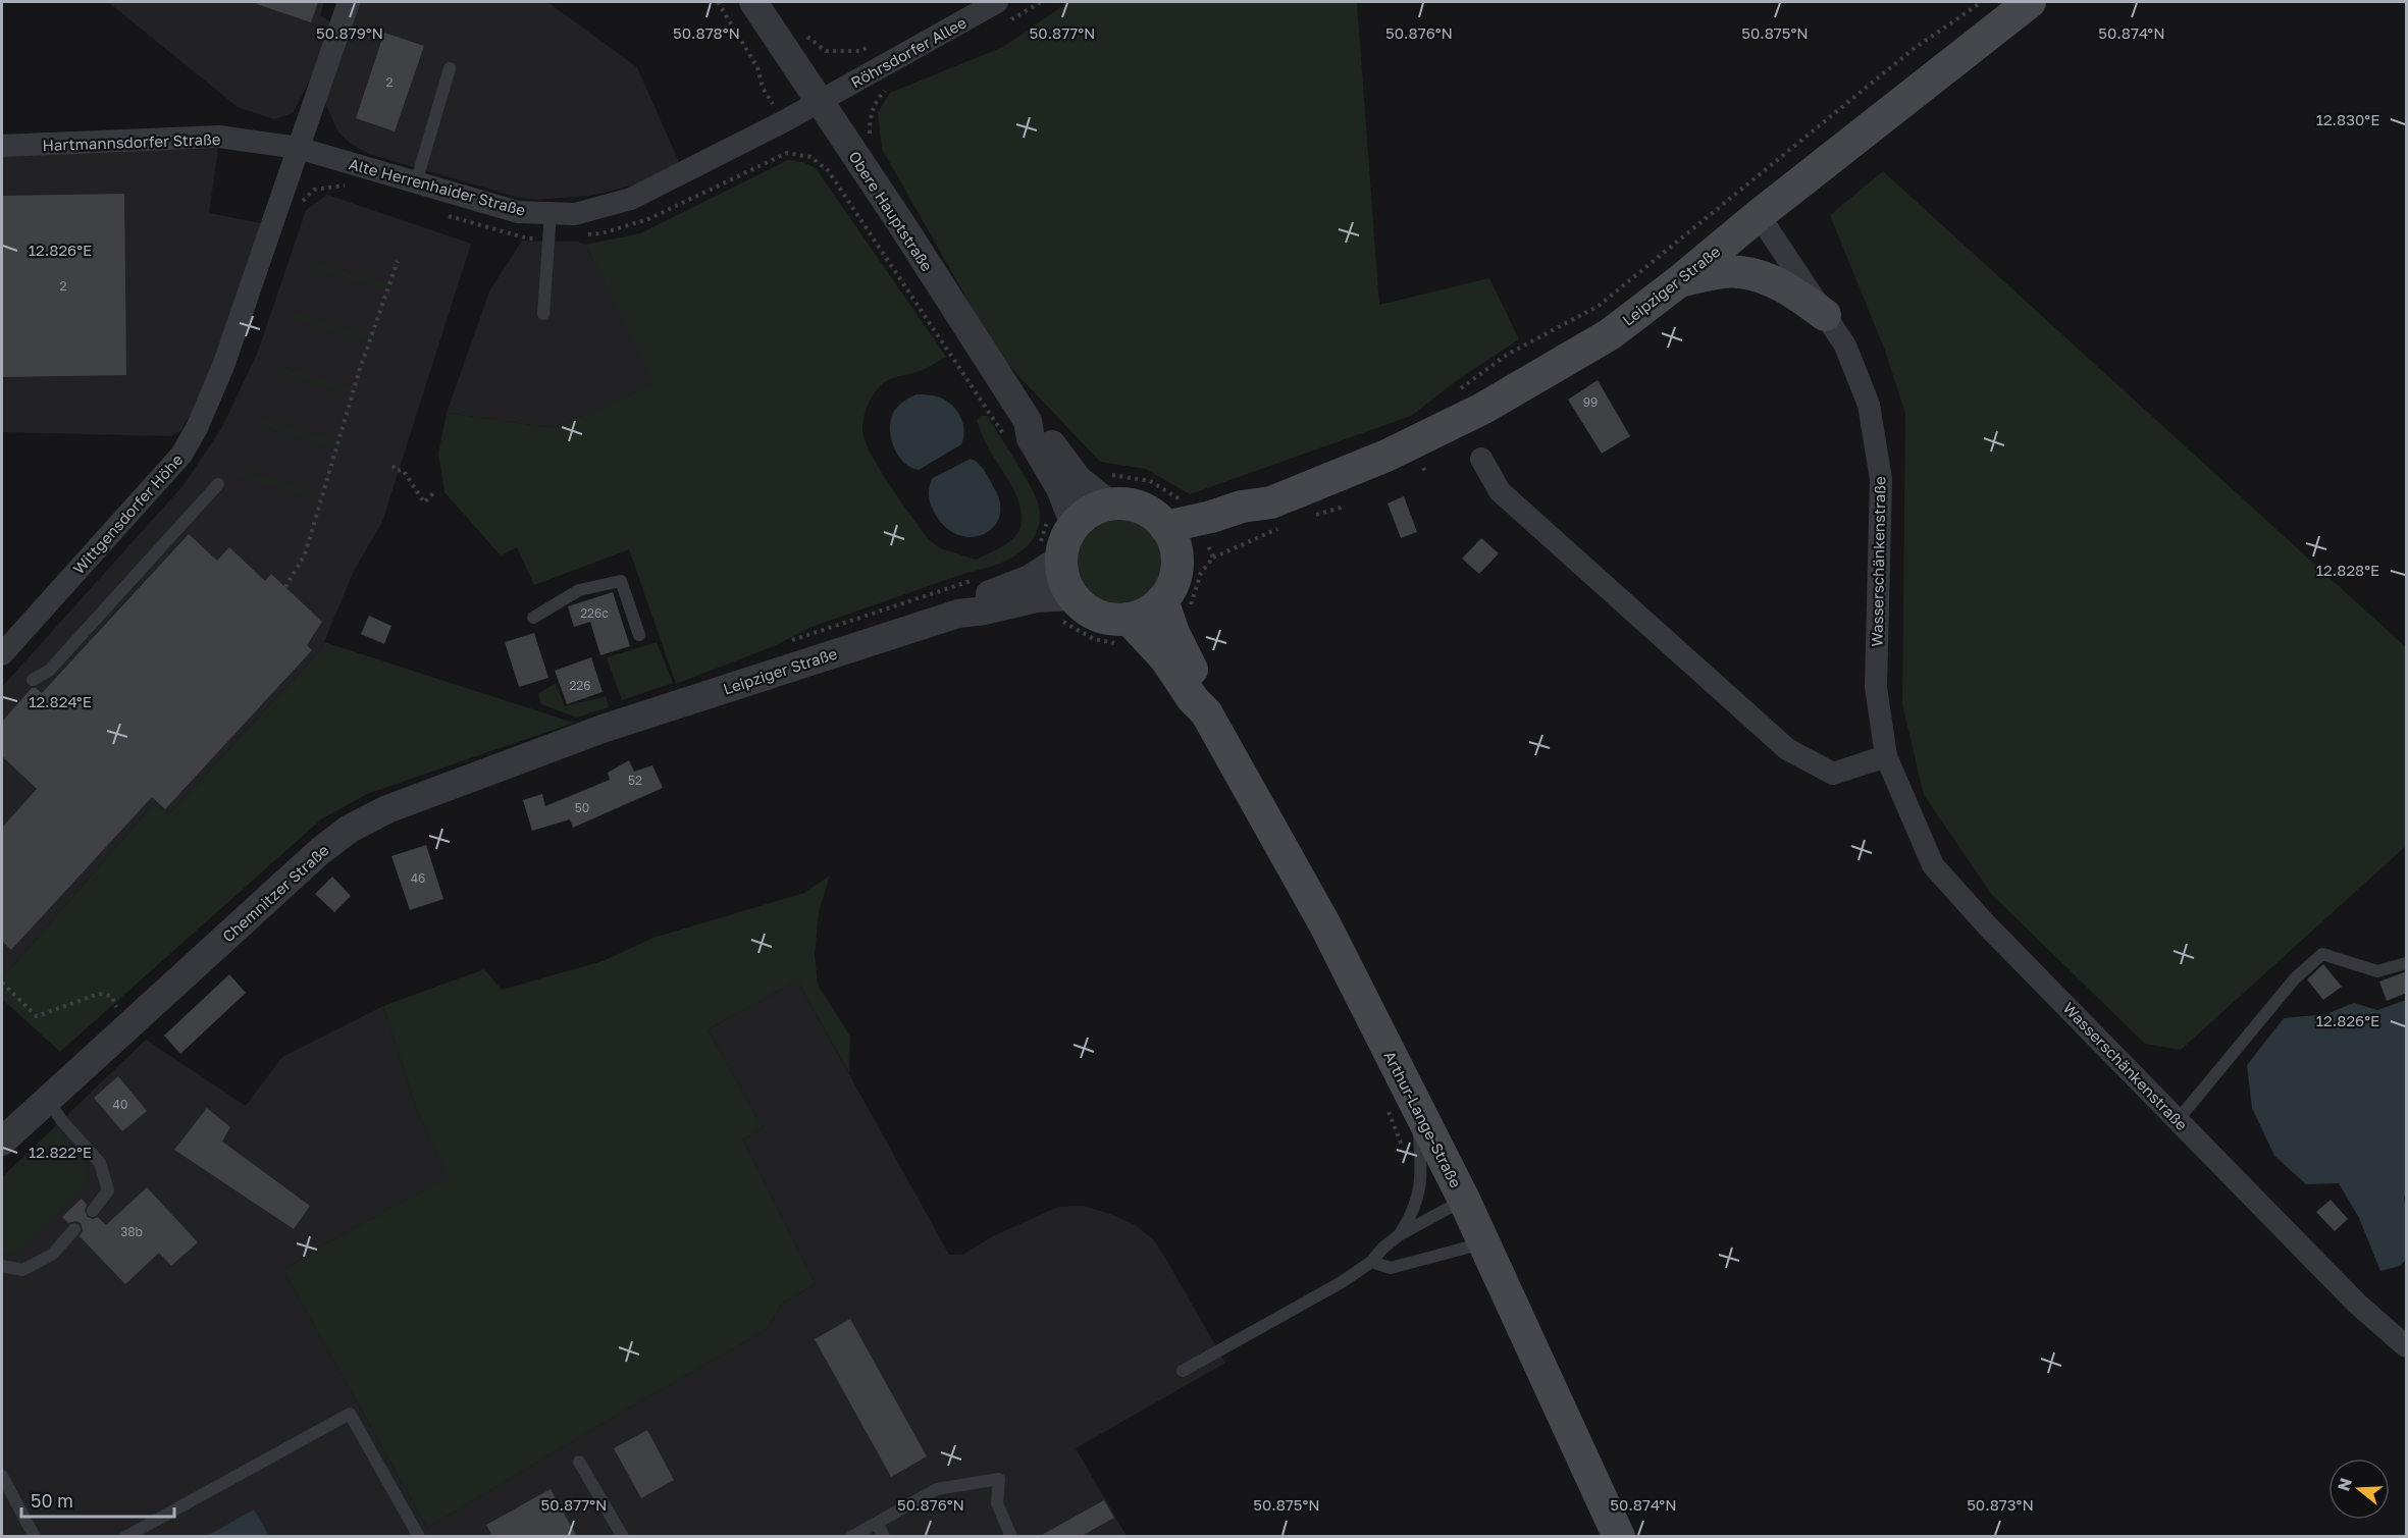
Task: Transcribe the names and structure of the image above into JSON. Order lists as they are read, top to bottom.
{
  "streets": {
    "main road": ["Leipziger Straße", "Arthur-Lange-Straße"],
    "street": [
      "Röhrsdorfer Allee",
      "Hartmannsdorfer Straße",
      "Alte Herrenhaider Straße",
      "Obere Hauptstraße",
      "Wittgensdorfer Höhe",
      "Wasserschänkenstraße",
      "Chemnitzer Straße"
    ]
  },
  "crossings": [
    ["Röhrsdorfer Allee", "Alte Herrenhaider Straße"],
    ["Röhrsdorfer Allee", "Obere Hauptstraße"],
    ["Hartmannsdorfer Straße", "Alte Herrenhaider Straße"],
    ["Hartmannsdorfer Straße", "Wittgensdorfer Höhe"],
    ["Alte Herrenhaider Straße", "Obere Hauptstraße"],
    ["Alte Herrenhaider Straße", "Wittgensdorfer Höhe"],
    ["Leipziger Straße", "Wasserschänkenstraße"],
    ["Leipziger Straße", "Chemnitzer Straße"]
  ],
  "house_numbers": [
    "2",
    "2",
    "99",
    "226c",
    "226",
    "52",
    "50",
    "46",
    "40",
    "38b"
  ],
  "scale_bar": "50 m",
  "north": "left",
  "coordinates": [
    "50.879°N",
    "50.878°N",
    "50.877°N",
    "50.876°N",
    "50.875°N",
    "50.874°N",
    "12.830°E",
    "12.826°E",
    "12.828°E",
    "12.824°E",
    "12.822°E",
    "50.873°N"
  ]
}
